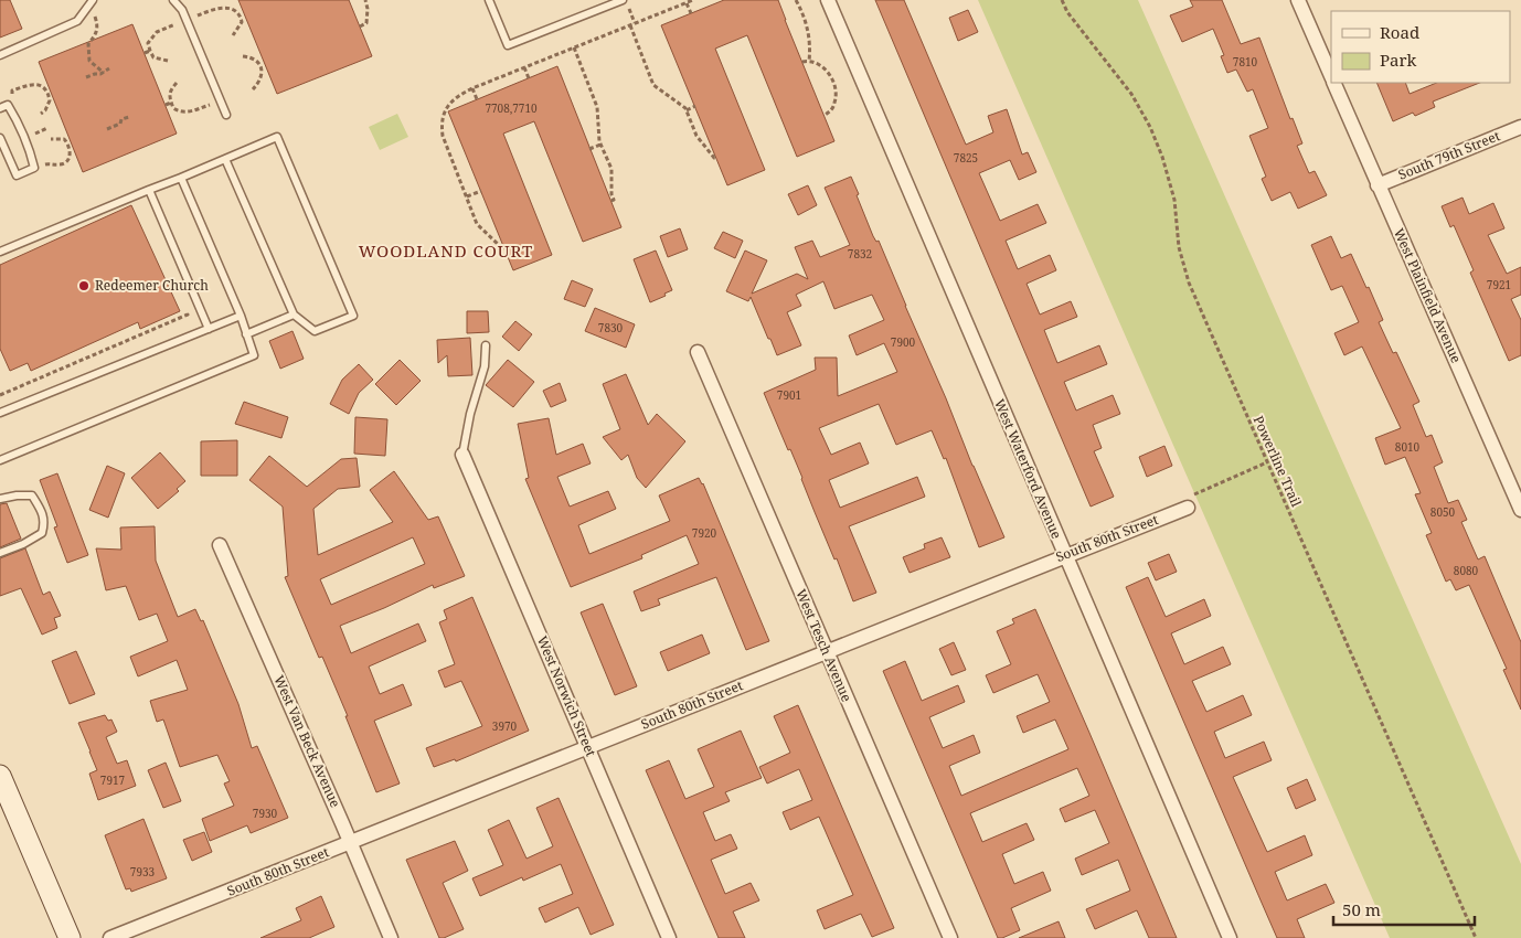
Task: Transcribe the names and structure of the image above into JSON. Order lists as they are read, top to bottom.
{
  "streets": {
    "street": [
      "South 79th Street",
      "West Plainfield Avenue",
      "West Waterford Avenue",
      "South 80th Street",
      "West Tesch Avenue",
      "West Norwich Street",
      "West Van Beck Avenue"
    ],
    "path": ["Powerline Trail"]
  },
  "crossings": [
    ["South 79th Street", "West Plainfield Avenue"],
    ["West Waterford Avenue", "South 80th Street"],
    ["South 80th Street", "West Tesch Avenue"],
    ["South 80th Street", "West Norwich Street"],
    ["South 80th Street", "West Van Beck Avenue"]
  ],
  "districts": ["WOODLAND COURT"],
  "places": ["Redeemer Church"],
  "house_numbers": [
    "7810",
    "7708,7710",
    "7825",
    "7832",
    "7921",
    "7830",
    "7900",
    "7901",
    "8010",
    "8050",
    "7920",
    "8080",
    "3970",
    "7917",
    "7930",
    "7933"
  ],
  "legend": ["Road", "Park"],
  "scale_bar": "50 m"
}
